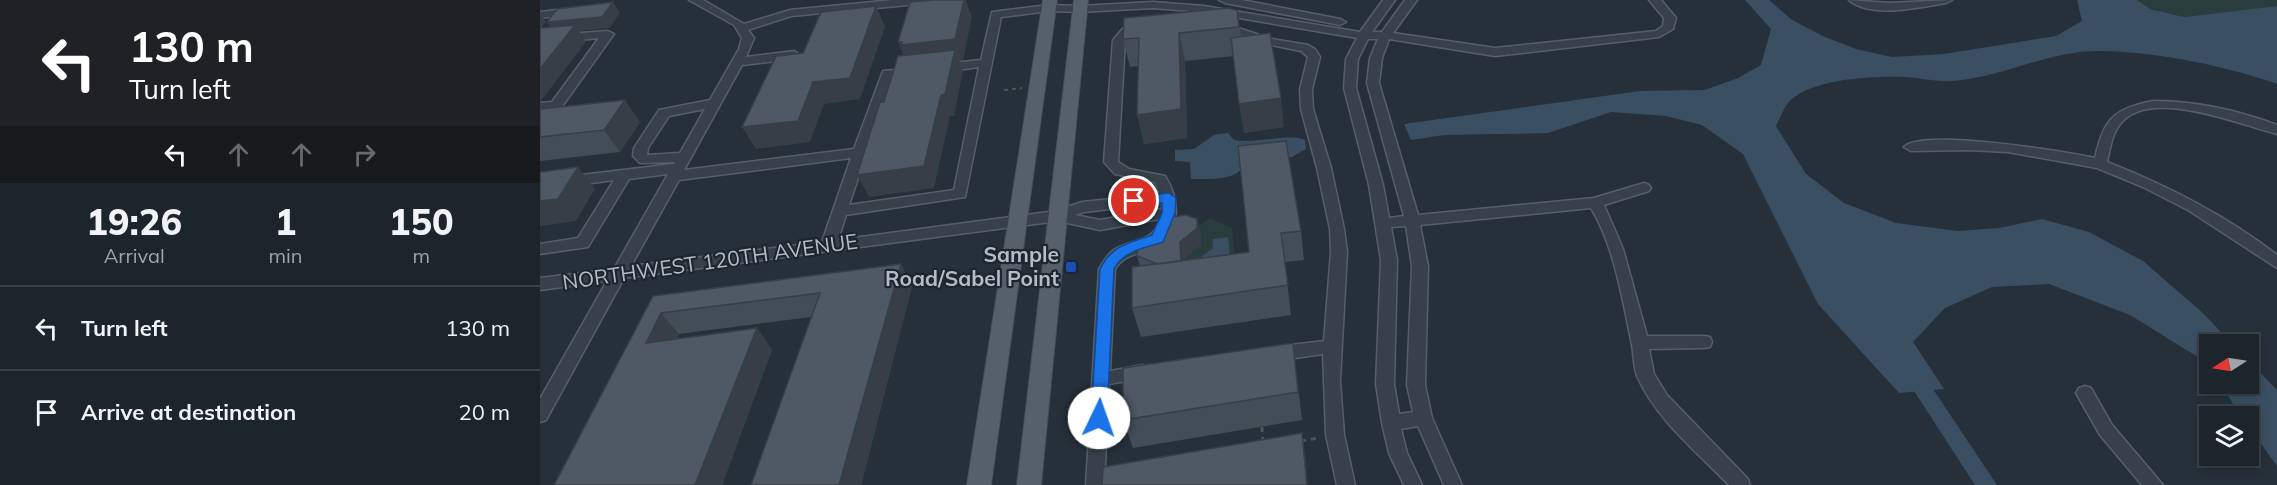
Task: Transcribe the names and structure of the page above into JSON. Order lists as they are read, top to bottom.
{
  "streets": {
    "street": ["NORTHWEST 120TH AVENUE"]
  },
  "places": {
    "transit": ["Sample Road/Sabel Point"]
  },
  "north": "left",
  "page": {
    "turn": ["130 m", "Turn left"],
    "eta": [
      "19:26",
      "Arrival",
      "1",
      "min",
      "150",
      "m"
    ],
    "list": [
      {
        "name": "Turn left",
        "value": "130 m"
      },
      {
        "name": "Arrive at destination",
        "value": "20 m"
      }
    ]
  }
}
